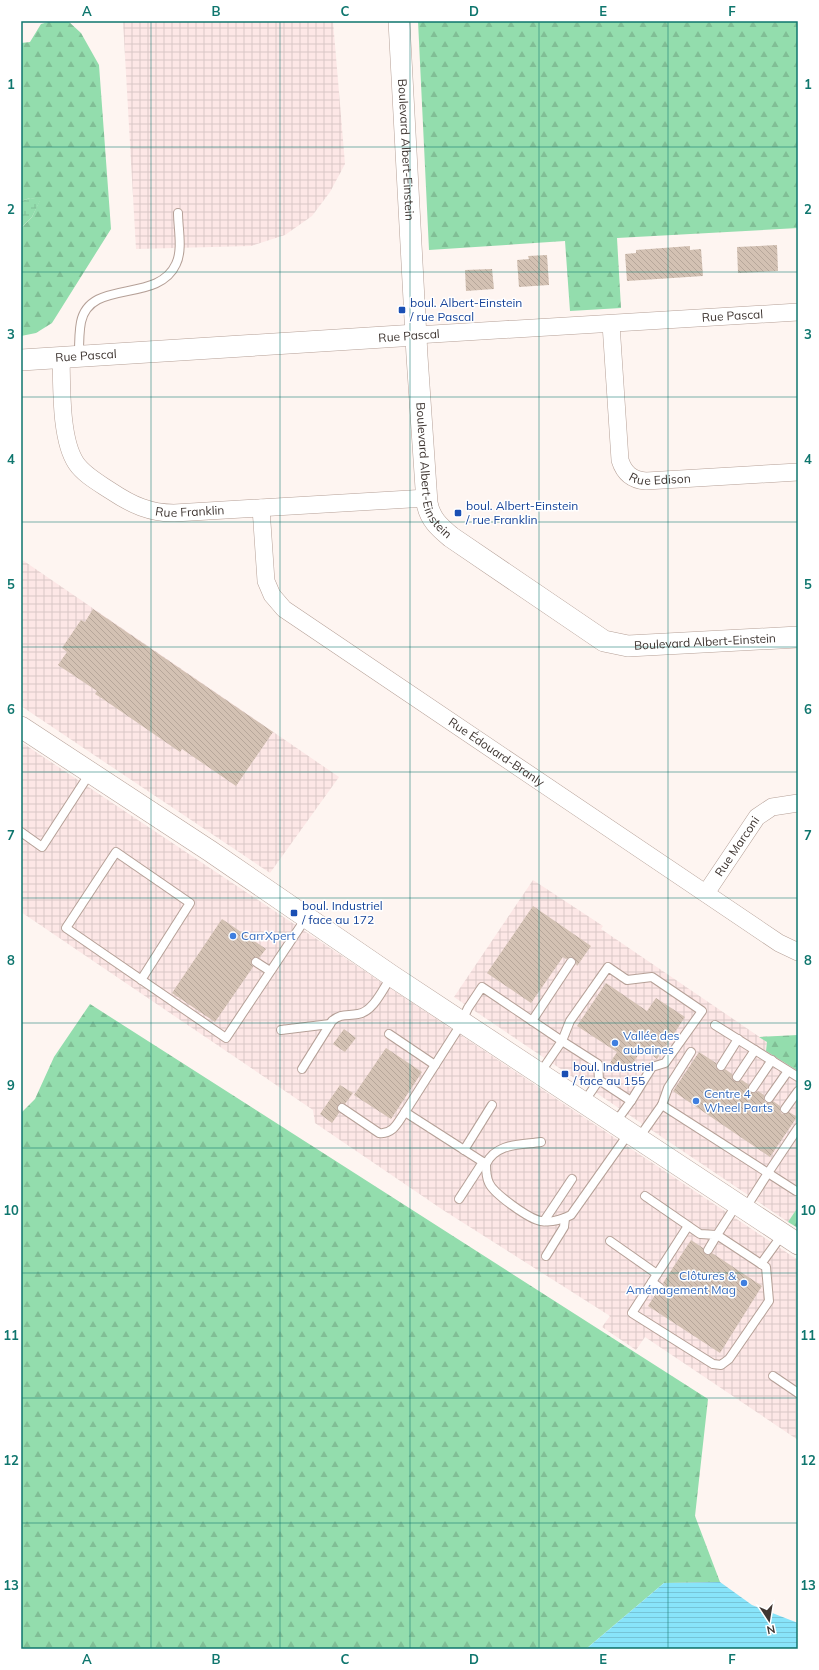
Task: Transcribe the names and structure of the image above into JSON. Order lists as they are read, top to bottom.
{
  "streets": {
    "street": [
      "Boulevard Albert-Einstein",
      "Rue Pascal",
      "Rue Edison",
      "Rue Franklin",
      "Rue Édouard-Branly",
      "Rue Marconi"
    ]
  },
  "crossings": [
    ["Boulevard Albert-Einstein", "Rue Pascal"],
    ["Boulevard Albert-Einstein", "Rue Franklin"],
    ["Rue Pascal", "Rue Edison"],
    ["Rue Pascal", "Rue Franklin"],
    ["Rue Franklin", "Rue Édouard-Branly"],
    ["Rue Édouard-Branly", "Rue Marconi"]
  ],
  "places": {
    "transit": [
      "boul. Albert-Einstein / rue Pascal",
      "boul. Albert-Einstein / rue Franklin",
      "boul. Industriel / face au 172",
      "boul. Industriel / face au 155"
    ],
    "other": [
      "CarrXpert",
      "Vallée des aubaines",
      "Centre 4 Wheel Parts",
      "Clôtures & Aménagement Mag"
    ]
  },
  "north": "bottom",
  "grid": {
    "columns": [
      "A",
      "B",
      "C",
      "D",
      "E",
      "F"
    ],
    "rows": [
      "1",
      "2",
      "3",
      "4",
      "5",
      "6",
      "7",
      "8",
      "9",
      "10",
      "11",
      "12",
      "13"
    ]
  }
}
